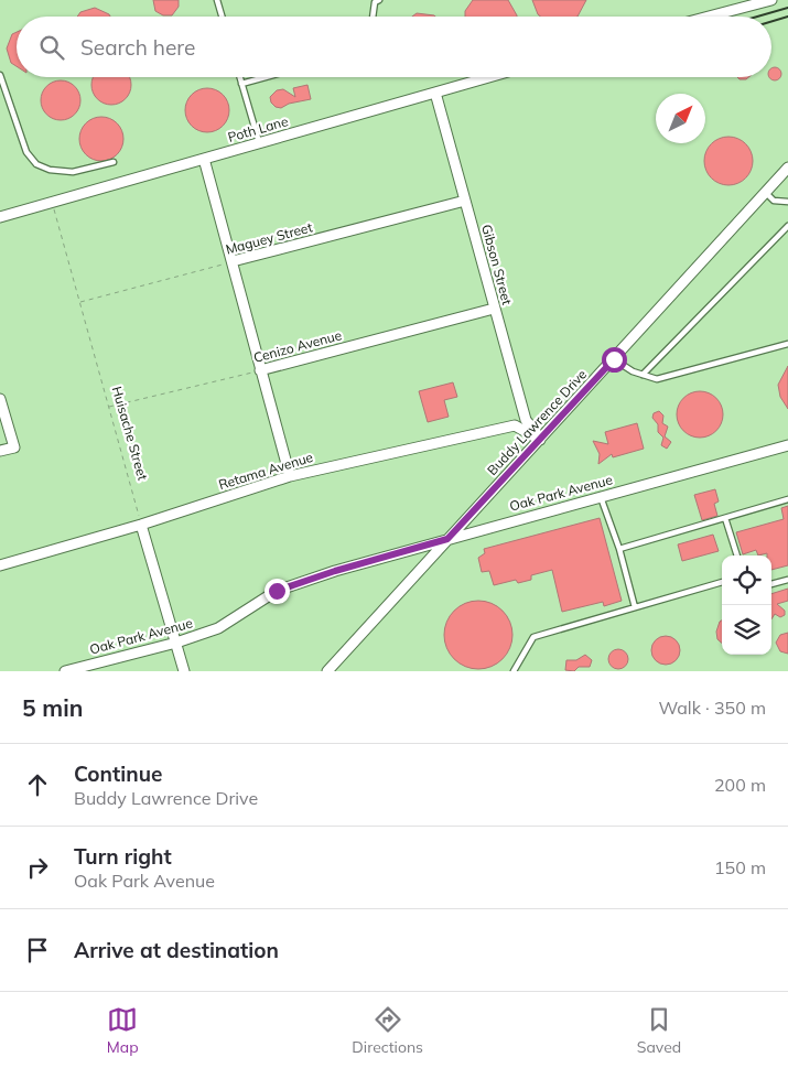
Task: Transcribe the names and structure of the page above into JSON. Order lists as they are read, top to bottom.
{
  "streets": {
    "street": [
      "Poth Lane",
      "Maguey Street",
      "Gibson Street",
      "Cenizo Avenue",
      "Buddy Lawrence Drive",
      "Retama Avenue",
      "Oak Park Avenue"
    ],
    "path": ["Huisache Street"]
  },
  "crossings": [
    ["Poth Lane", "Gibson Street"],
    ["Poth Lane", "Huisache Street"],
    ["Maguey Street", "Gibson Street"],
    ["Maguey Street", "Huisache Street"],
    ["Gibson Street", "Cenizo Avenue"],
    ["Gibson Street", "Buddy Lawrence Drive"],
    ["Gibson Street", "Retama Avenue"],
    ["Cenizo Avenue", "Huisache Street"],
    ["Buddy Lawrence Drive", "Retama Avenue"],
    ["Buddy Lawrence Drive", "Oak Park Avenue"],
    ["Huisache Street", "Retama Avenue"]
  ],
  "north": "top right",
  "page": {
    "search": "Search here",
    "heading": ["5 min", "Walk · 350 m"],
    "list": [
      ["Continue", "Buddy Lawrence Drive", "200 m"],
      ["Turn right", "Oak Park Avenue", "150 m"],
      "Arrive at destination"
    ],
    "nav": ["Map", "Directions", "Saved"]
  }
}
